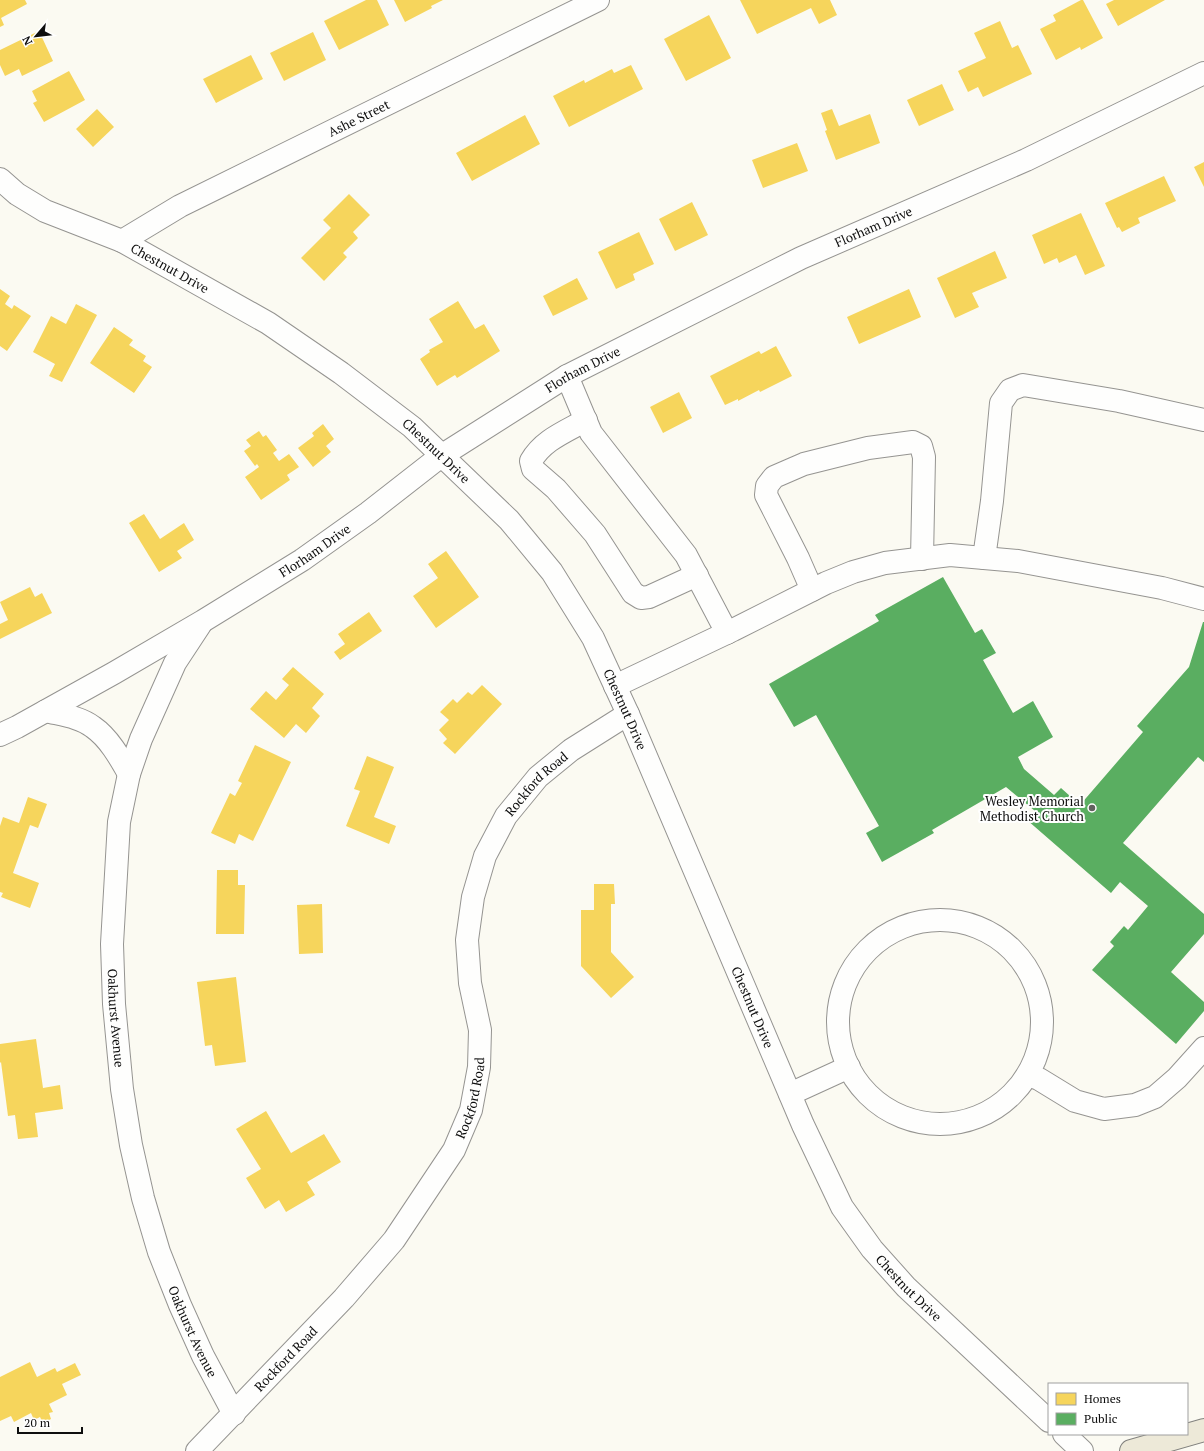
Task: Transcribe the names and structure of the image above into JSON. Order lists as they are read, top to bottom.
{
  "streets": {
    "street": [
      "Ashe Street",
      "Florham Drive",
      "Chestnut Drive",
      "Rockford Road",
      "Oakhurst Avenue"
    ]
  },
  "crossings": [
    ["Ashe Street", "Chestnut Drive"],
    ["Florham Drive", "Chestnut Drive"],
    ["Florham Drive", "Oakhurst Avenue"],
    ["Chestnut Drive", "Rockford Road"],
    ["Rockford Road", "Oakhurst Avenue"]
  ],
  "places": ["Wesley Memorial Methodist Church"],
  "legend": ["Homes", "Public"],
  "scale_bar": "20 m",
  "north": "bottom left"
}
